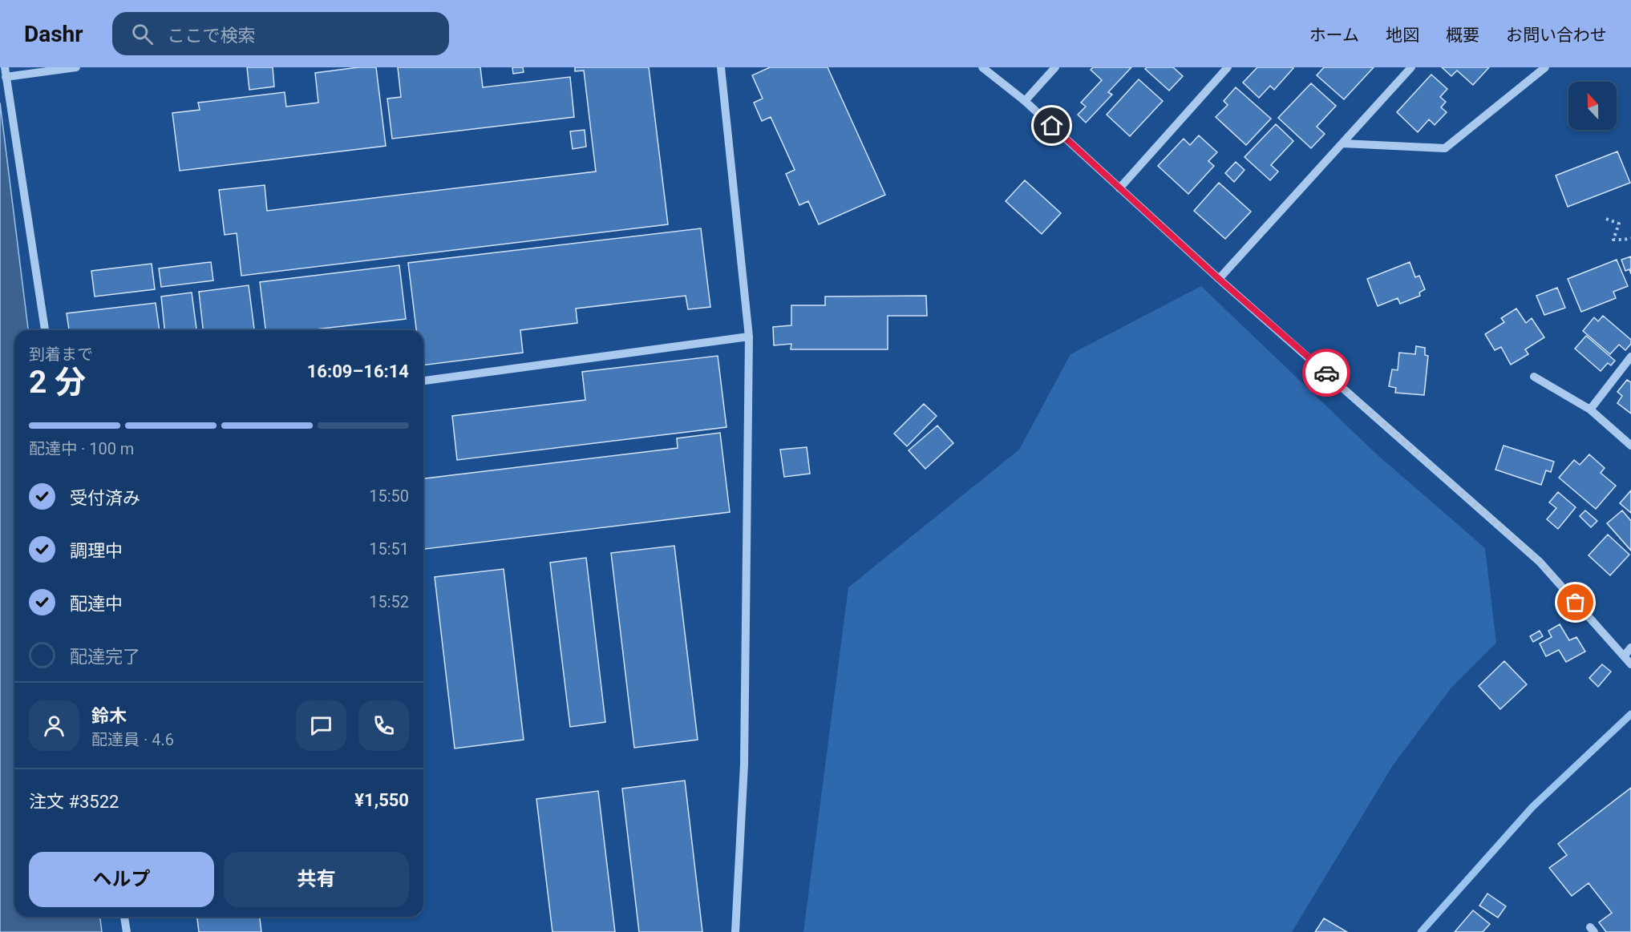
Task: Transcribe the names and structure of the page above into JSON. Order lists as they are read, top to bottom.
{
  "north": "top",
  "page": {
    "header": "Dashr",
    "search": "ここで検索",
    "nav": [
      "ホーム",
      "地図",
      "概要",
      "お問い合わせ"
    ],
    "heading": ["2 分", "到着まで", "16:09–16:14"],
    "panel": [
      "鈴木",
      "配達員 · 4.6",
      "注文 #3522",
      "¥1,550"
    ],
    "bar": "配達中 · 100 m",
    "list": [
      ["受付済み", "15:50"],
      ["調理中", "15:51"],
      ["配達中", "15:52"],
      "配達完了"
    ],
    "buttons": ["ヘルプ", "共有"]
  }
}
